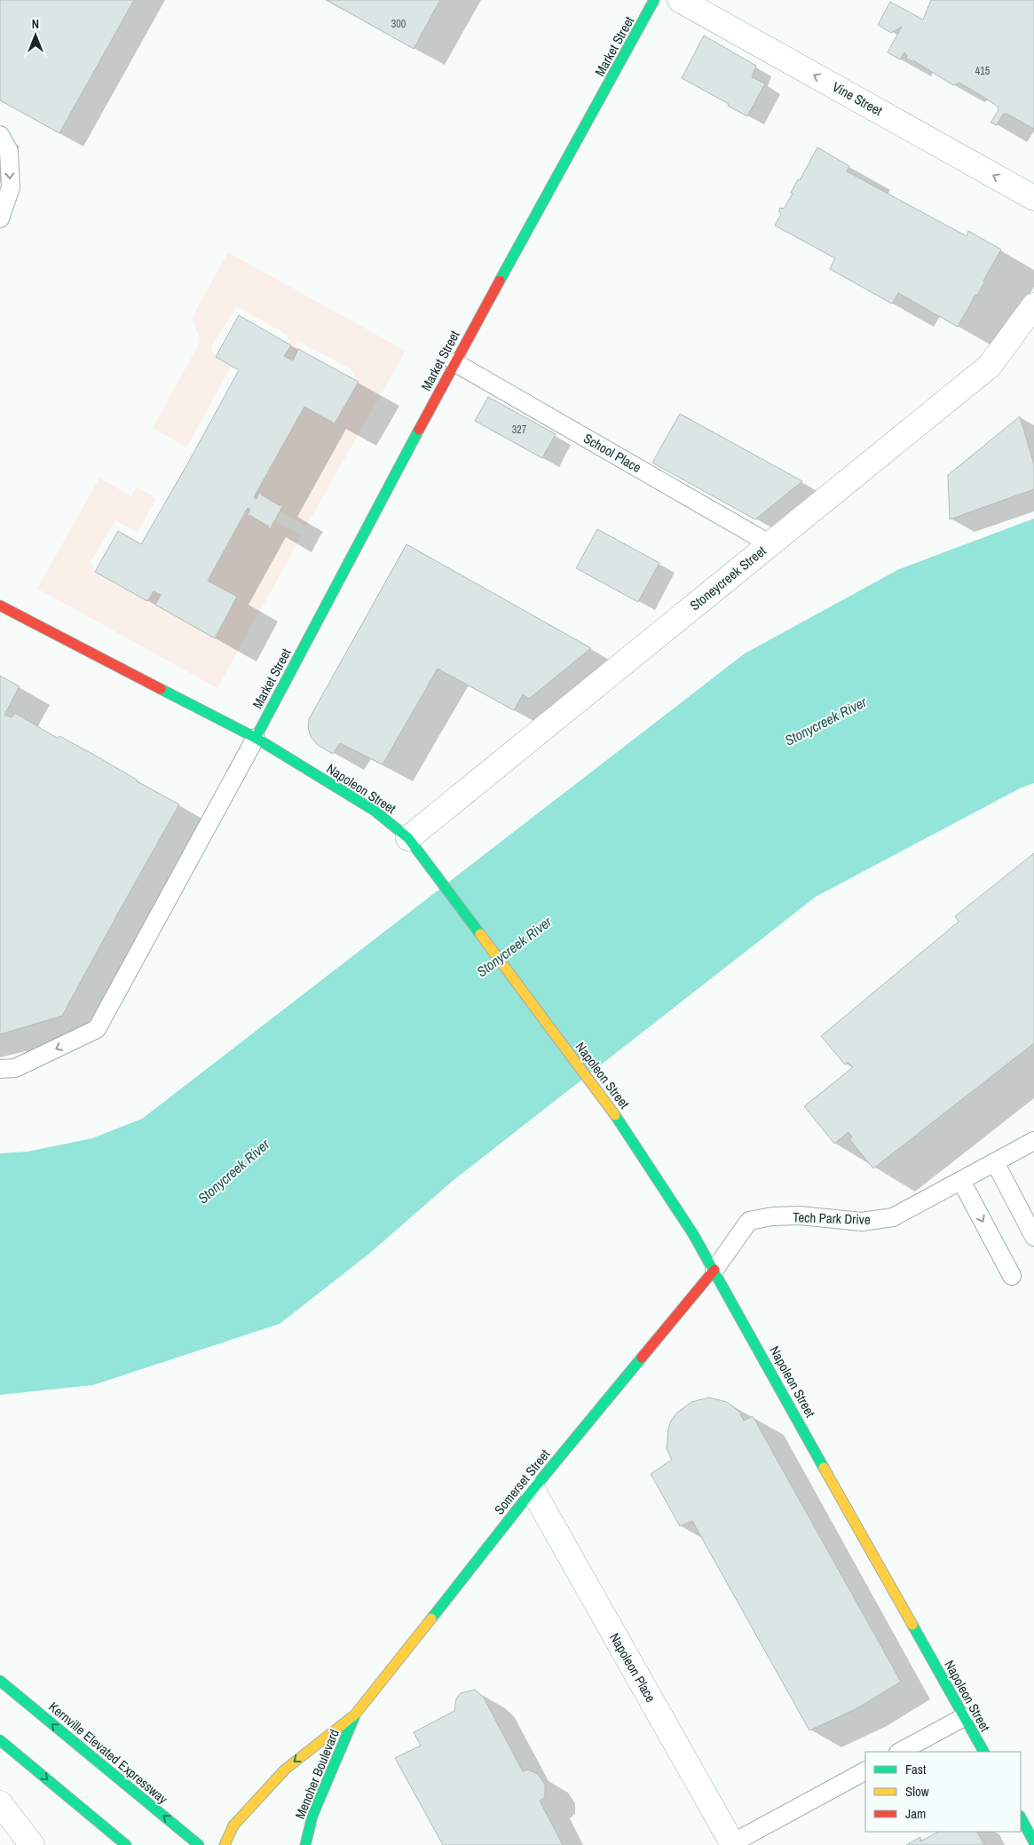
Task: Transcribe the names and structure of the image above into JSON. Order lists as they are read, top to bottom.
{
  "streets": {
    "main road": [
      "Market Street",
      "Napoleon Street",
      "Somerset Street",
      "Kernville Elevated Expressway",
      "Menoher Boulevard"
    ],
    "street": ["Vine Street", "Stoneycreek Street", "Napoleon Place"],
    "lane": ["School Place", "Tech Park Drive"]
  },
  "crossings": [
    ["Market Street", "School Place"],
    ["Market Street", "Napoleon Street"],
    ["School Place", "Stoneycreek Street"],
    ["Stoneycreek Street", "Napoleon Street"],
    ["Napoleon Street", "Tech Park Drive"],
    ["Napoleon Street", "Somerset Street"],
    ["Tech Park Drive", "Somerset Street"],
    ["Somerset Street", "Napoleon Place"],
    ["Somerset Street", "Menoher Boulevard"]
  ],
  "one_way": ["Vine Street"],
  "water": ["Stonycreek River"],
  "house_numbers": ["300", "415", "327"],
  "legend": ["Fast", "Slow", "Jam"],
  "north": "top"
}
